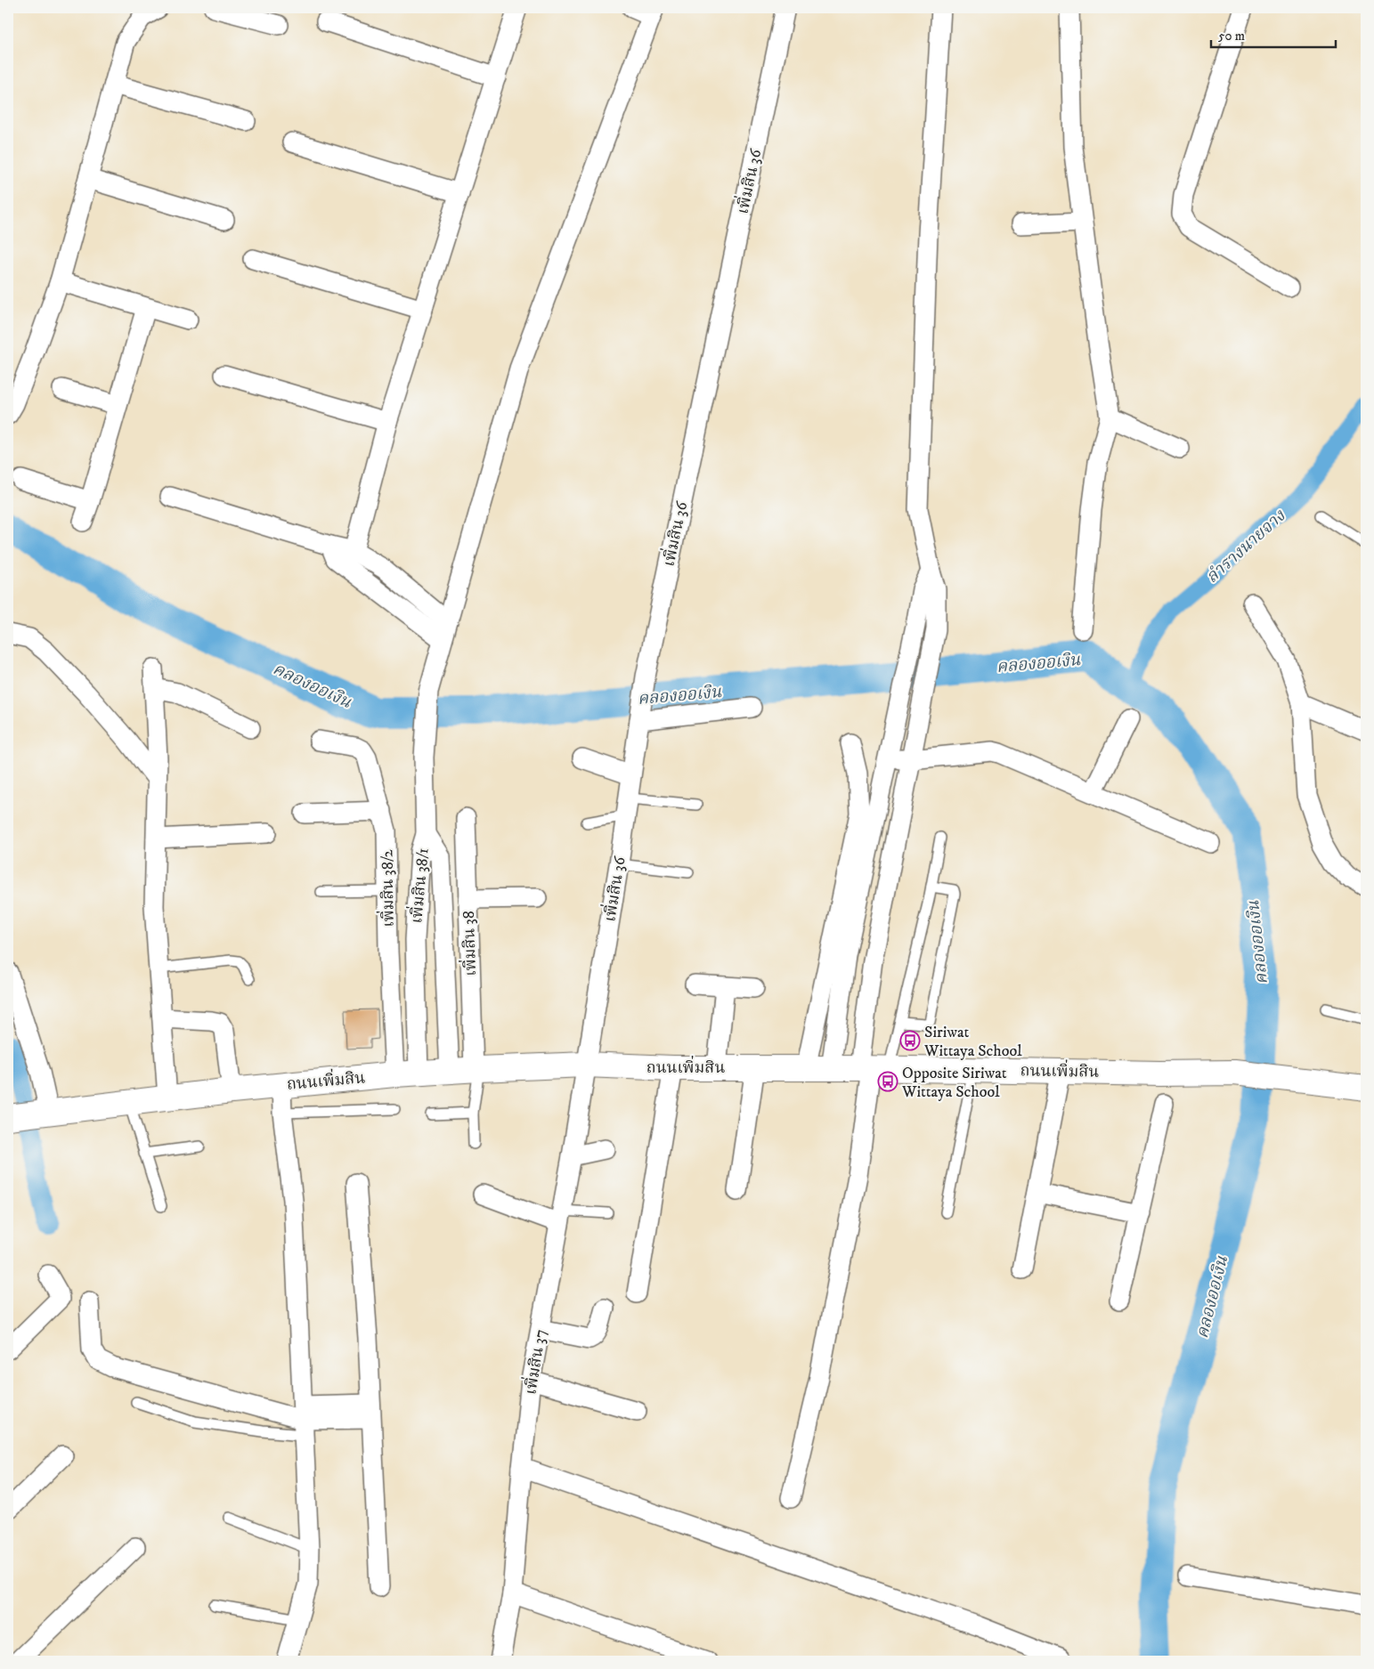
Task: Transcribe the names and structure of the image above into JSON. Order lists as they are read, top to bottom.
{
  "streets": {
    "street": [
      "เพิ่มสิน 36",
      "เพิ่มสิน 38/1",
      "เพิ่มสิน 38/2",
      "เพิ่มสิน 38",
      "ถนนเพิ่มสิน",
      "เพิ่มสิน 37"
    ]
  },
  "crossings": [
    ["เพิ่มสิน 36", "ถนนเพิ่มสิน"],
    ["เพิ่มสิน 36", "เพิ่มสิน 37"],
    ["เพิ่มสิน 38/1", "เพิ่มสิน 38"],
    ["เพิ่มสิน 38/1", "ถนนเพิ่มสิน"],
    ["เพิ่มสิน 38/2", "ถนนเพิ่มสิน"],
    ["เพิ่มสิน 38", "ถนนเพิ่มสิน"],
    ["ถนนเพิ่มสิน", "เพิ่มสิน 37"]
  ],
  "water": ["ลำรางนายจาง", "คลองออเงิน"],
  "places": {
    "bus stop": ["Siriwat Wittaya School", "Opposite Siriwat Wittaya School"]
  },
  "scale_bar": "50 m"
}
